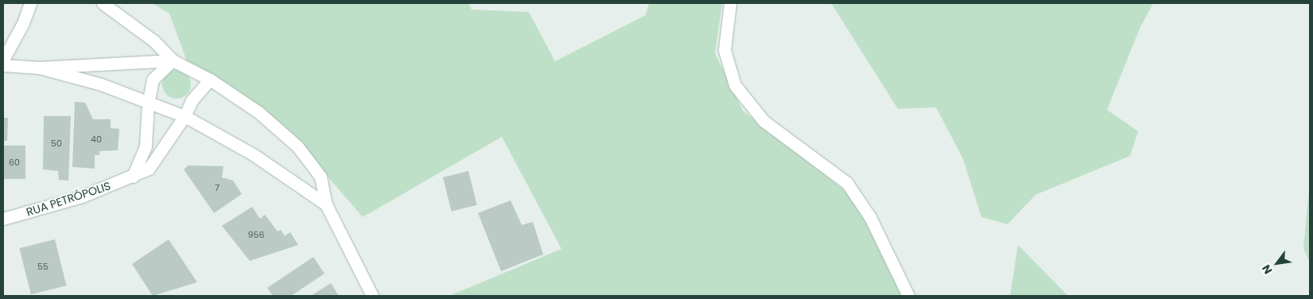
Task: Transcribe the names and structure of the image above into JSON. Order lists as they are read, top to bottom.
{
  "streets": {
    "street": ["RUA PETRÓPOLIS"]
  },
  "house_numbers": [
    "40",
    "50",
    "60",
    "7",
    "956",
    "55"
  ],
  "north": "bottom left"
}
